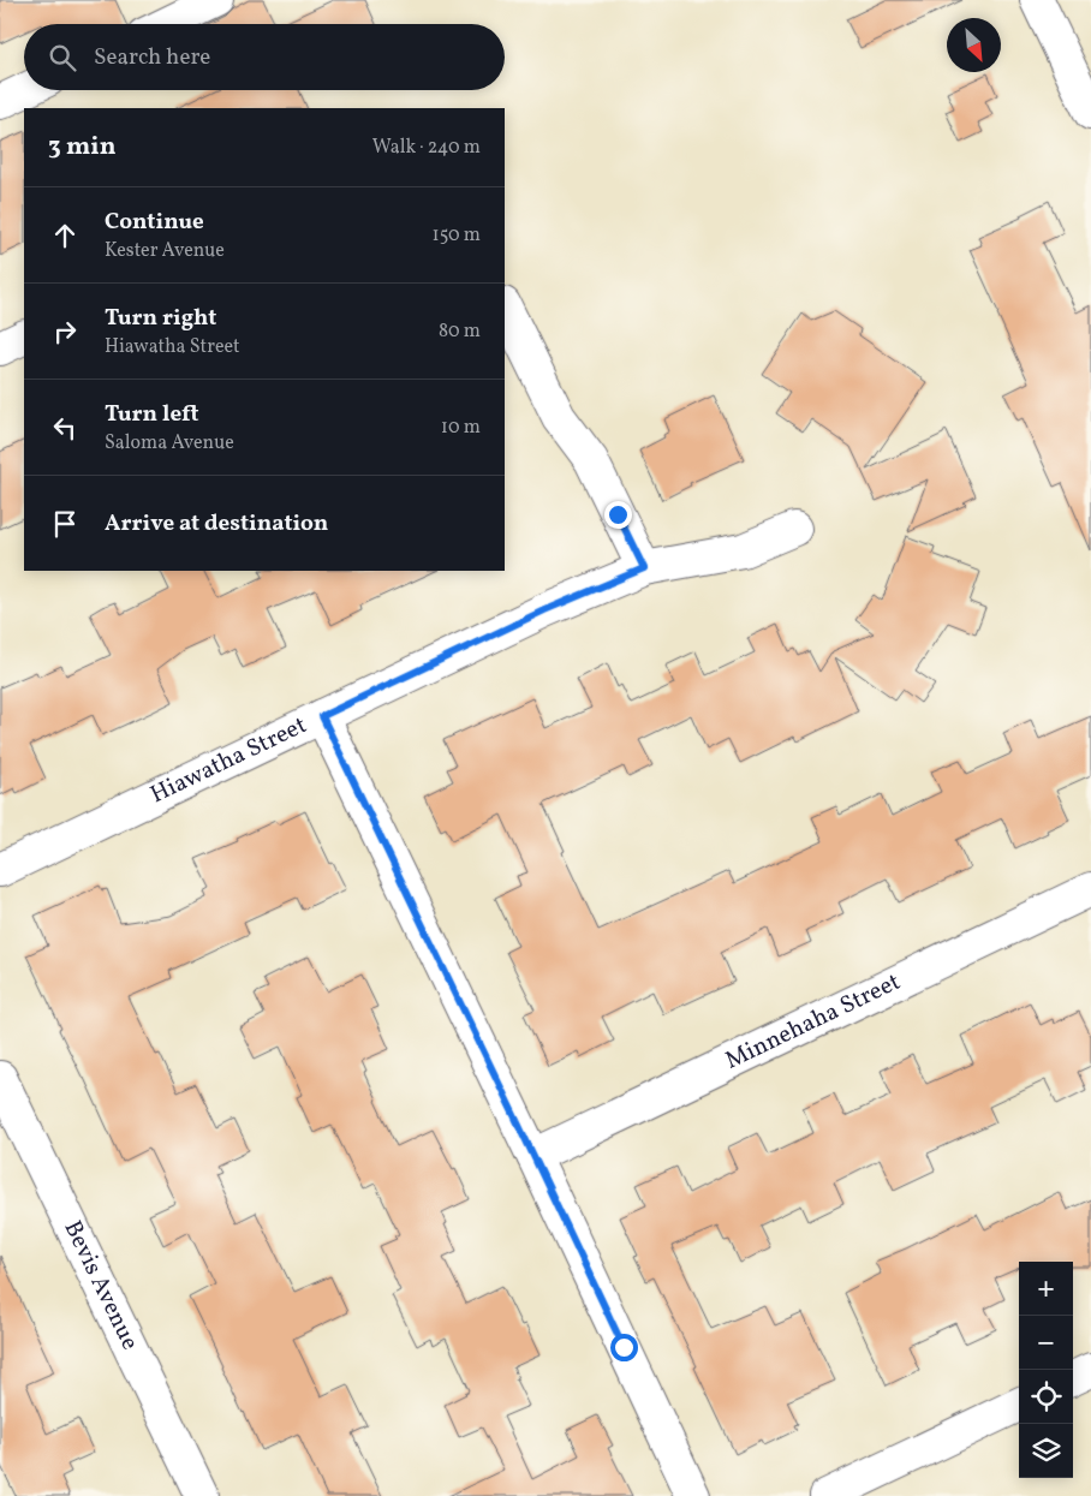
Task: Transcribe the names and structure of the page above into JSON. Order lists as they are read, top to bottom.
{
  "streets": {
    "street": ["Hiawatha Street", "Minnehaha Street", "Bevis Avenue"]
  },
  "north": "bottom right",
  "page": {
    "search": "Search here",
    "heading": ["3 min", "Walk · 240 m"],
    "list": [
      ["Continue", "Kester Avenue", "150 m"],
      ["Turn right", "Hiawatha Street", "80 m"],
      ["Turn left", "Saloma Avenue", "10 m"],
      "Arrive at destination"
    ],
    "map_buttons": ["+", "−"]
  }
}
